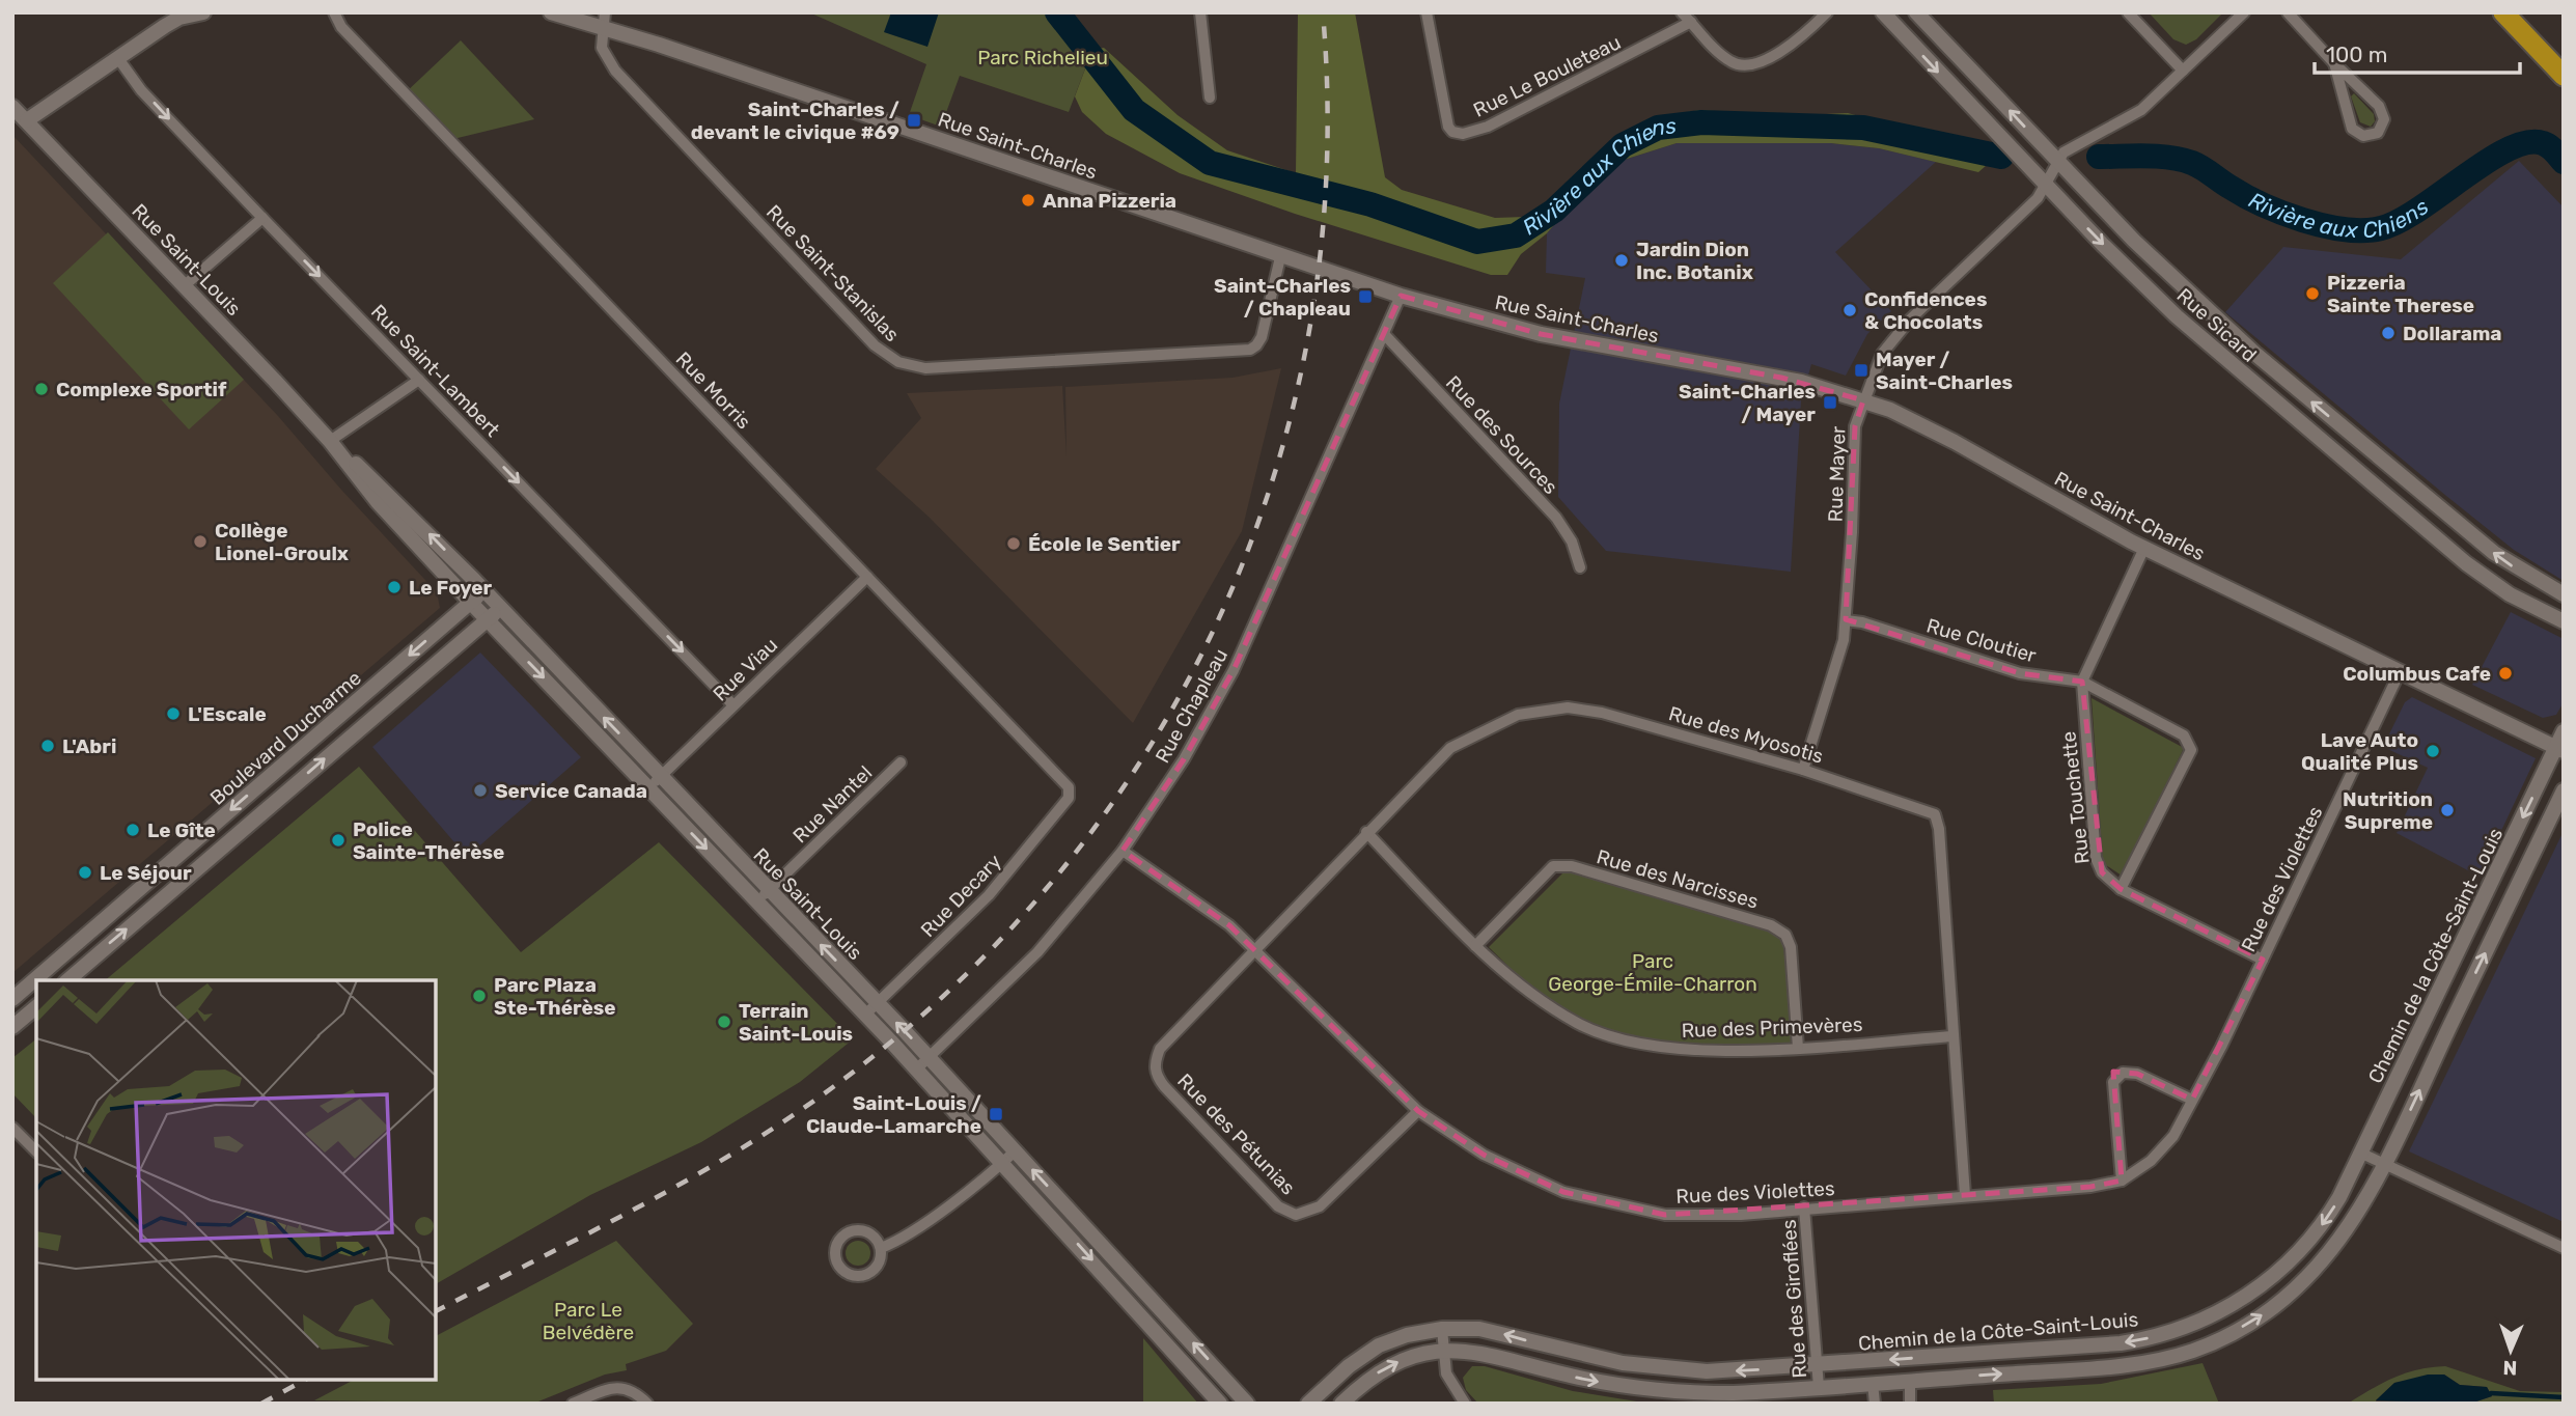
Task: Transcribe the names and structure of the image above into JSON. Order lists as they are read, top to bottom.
{
  "streets": {
    "street": [
      "Rue Le Bouleteau",
      "Rue Saint-Charles",
      "Rue Saint-Louis",
      "Rue Saint-Stanislas",
      "Rue Sicard",
      "Rue Saint-Lambert",
      "Rue Morris",
      "Rue des Sources",
      "Rue Mayer",
      "Rue Cloutier",
      "Rue Viau",
      "Rue Chapleau",
      "Rue des Myosotis",
      "Boulevard Ducharme",
      "Rue Touchette",
      "Rue Nantel",
      "Rue des Narcisses",
      "Rue des Violettes",
      "Rue Decary",
      "Chemin de la Côte-Saint-Louis",
      "Rue des Primevères",
      "Rue des Pétunias",
      "Rue des Giroflées"
    ]
  },
  "crossings": [
    ["Rue Saint-Charles", "Rue Saint-Stanislas"],
    ["Rue Saint-Charles", "Rue Mayer"],
    ["Rue Saint-Charles", "Rue Chapleau"],
    ["Rue Saint-Charles", "Rue Touchette"],
    ["Rue Saint-Charles", "Rue des Violettes"],
    ["Rue Saint-Charles", "Chemin de la Côte-Saint-Louis"],
    ["Rue Saint-Louis", "Rue Viau"],
    ["Rue Saint-Louis", "Rue Chapleau"],
    ["Rue Saint-Louis", "Boulevard Ducharme"],
    ["Rue Saint-Louis", "Rue Nantel"],
    ["Rue Saint-Louis", "Rue Decary"],
    ["Rue Sicard", "Rue Mayer"],
    ["Rue Saint-Lambert", "Rue Viau"],
    ["Rue Morris", "Rue Viau"],
    ["Rue Morris", "Rue Decary"],
    ["Rue des Sources", "Rue Chapleau"],
    ["Rue Mayer", "Rue Cloutier"],
    ["Rue Mayer", "Rue des Myosotis"],
    ["Rue Cloutier", "Rue Touchette"],
    ["Rue Chapleau", "Rue des Violettes"],
    ["Rue des Myosotis", "Rue des Violettes"],
    ["Rue des Myosotis", "Rue des Primevères"],
    ["Rue des Myosotis", "Rue des Pétunias"],
    ["Rue Touchette", "Rue des Violettes"],
    ["Rue des Narcisses", "Rue des Primevères"],
    ["Rue des Violettes", "Rue des Pétunias"],
    ["Rue des Violettes", "Rue des Giroflées"],
    ["Chemin de la Côte-Saint-Louis", "Rue des Giroflées"]
  ],
  "one_way": ["Rue Saint-Lambert"],
  "water": ["Rivière aux Chiens"],
  "parks": ["Parc Richelieu", "Parc George-Émile-Charron", "Parc Le Belvédère"],
  "places": {
    "transit": [
      "Saint-Charles / devant le civique #69",
      "Saint-Charles / Chapleau",
      "Mayer / Saint-Charles",
      "Saint-Charles / Mayer",
      "Saint-Louis / Claude-Lamarche"
    ],
    "other": [
      "Anna Pizzeria",
      "Jardin Dion Inc. Botanix",
      "Pizzeria Sainte Therese",
      "Confidences & Chocolats",
      "Dollarama",
      "Complexe Sportif",
      "Collège Lionel-Groulx",
      "École le Sentier",
      "Le Foyer",
      "Columbus Cafe",
      "L'Escale",
      "L'Abri",
      "Lave Auto Qualité Plus",
      "Service Canada",
      "Nutrition Supreme",
      "Le Gîte",
      "Police Sainte-Thérèse",
      "Le Séjour",
      "Parc Plaza Ste-Thérèse",
      "Terrain Saint-Louis"
    ]
  },
  "scale_bar": "100 m",
  "north": "bottom"
}
